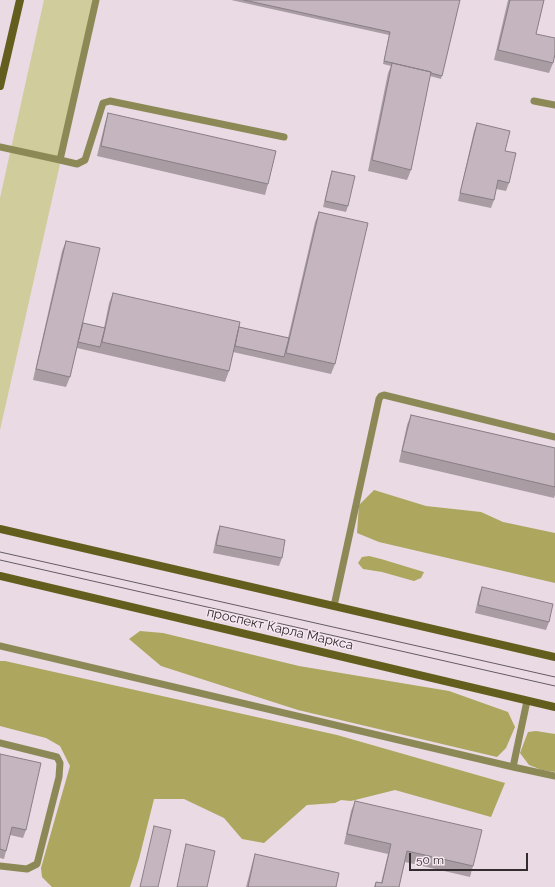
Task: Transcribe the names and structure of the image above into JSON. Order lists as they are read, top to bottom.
{
  "streets": {
    "main road": ["проспект Карла Маркса"]
  },
  "scale_bar": "50 m"
}
